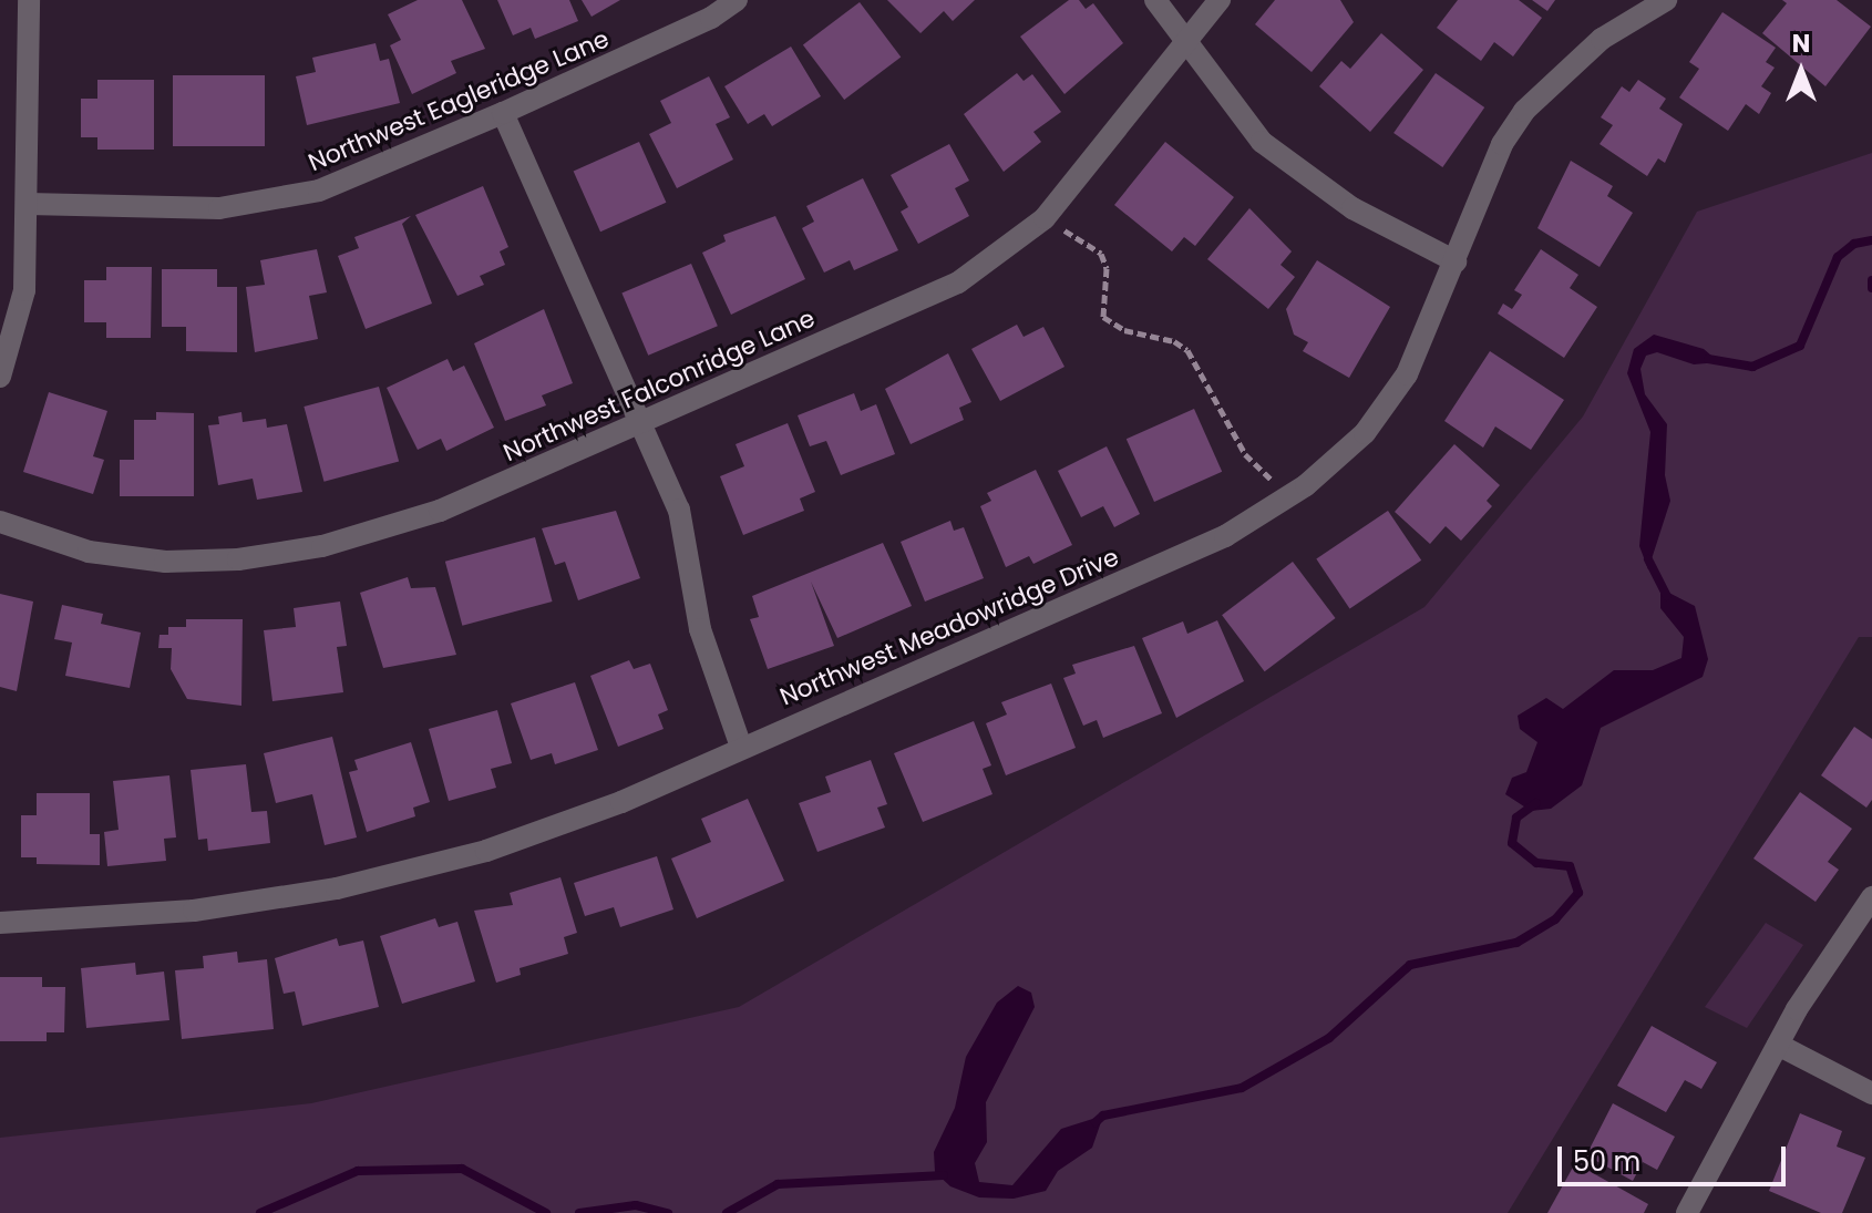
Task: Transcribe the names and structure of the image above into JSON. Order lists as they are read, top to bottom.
{
  "streets": {
    "street": ["Northwest Eagleridge Lane", "Northwest Falconridge Lane", "Northwest Meadowridge Drive"]
  },
  "scale_bar": "50 m",
  "north": "top"
}
